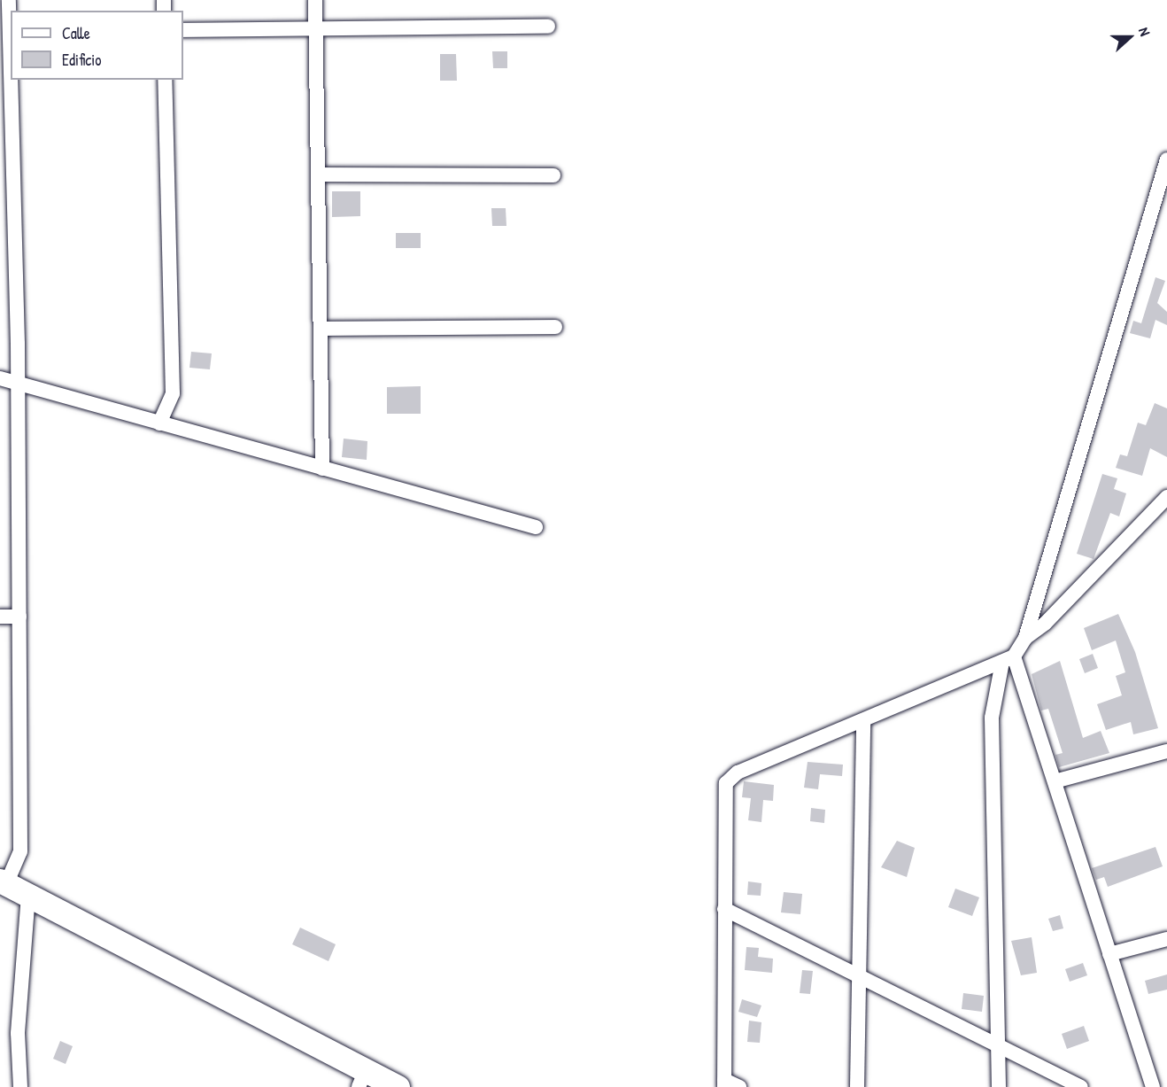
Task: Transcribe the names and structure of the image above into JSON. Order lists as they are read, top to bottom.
{
  "legend": ["Calle", "Edificio"],
  "north": "right"
}
